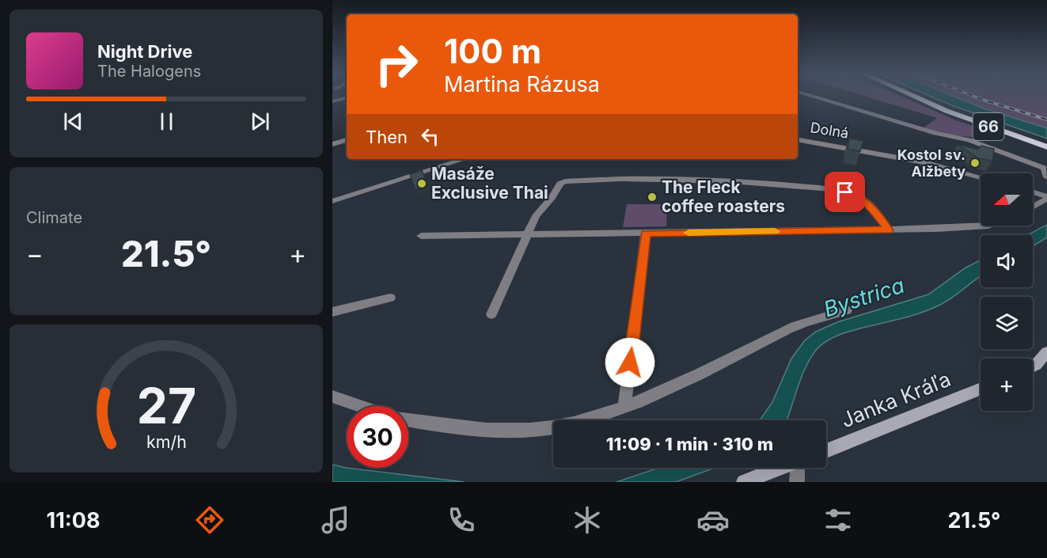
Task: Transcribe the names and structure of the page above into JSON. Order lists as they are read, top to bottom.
{
  "streets": {
    "main road": ["66"],
    "street": ["Dolná", "Janka Kráľa"]
  },
  "water": ["Bystrica"],
  "places": ["Kostol sv. Alžbety", "Masáže Exclusive Thai", "The Fleck coffee roasters"],
  "north": "left",
  "page": {
    "turn": ["100 m", "Martina Rázusa"],
    "song": ["Night Drive", "The Halogens"],
    "then": "Then",
    "tile": "Climate",
    "map_buttons": "+",
    "heat": ["−", "21.5°", "+"],
    "limit": "30",
    "trip": "11:09 · 1 min · 310 m",
    "tabs": ["11:08", "21.5°"],
    "gauge": ["27", "km/h"]
  }
}
